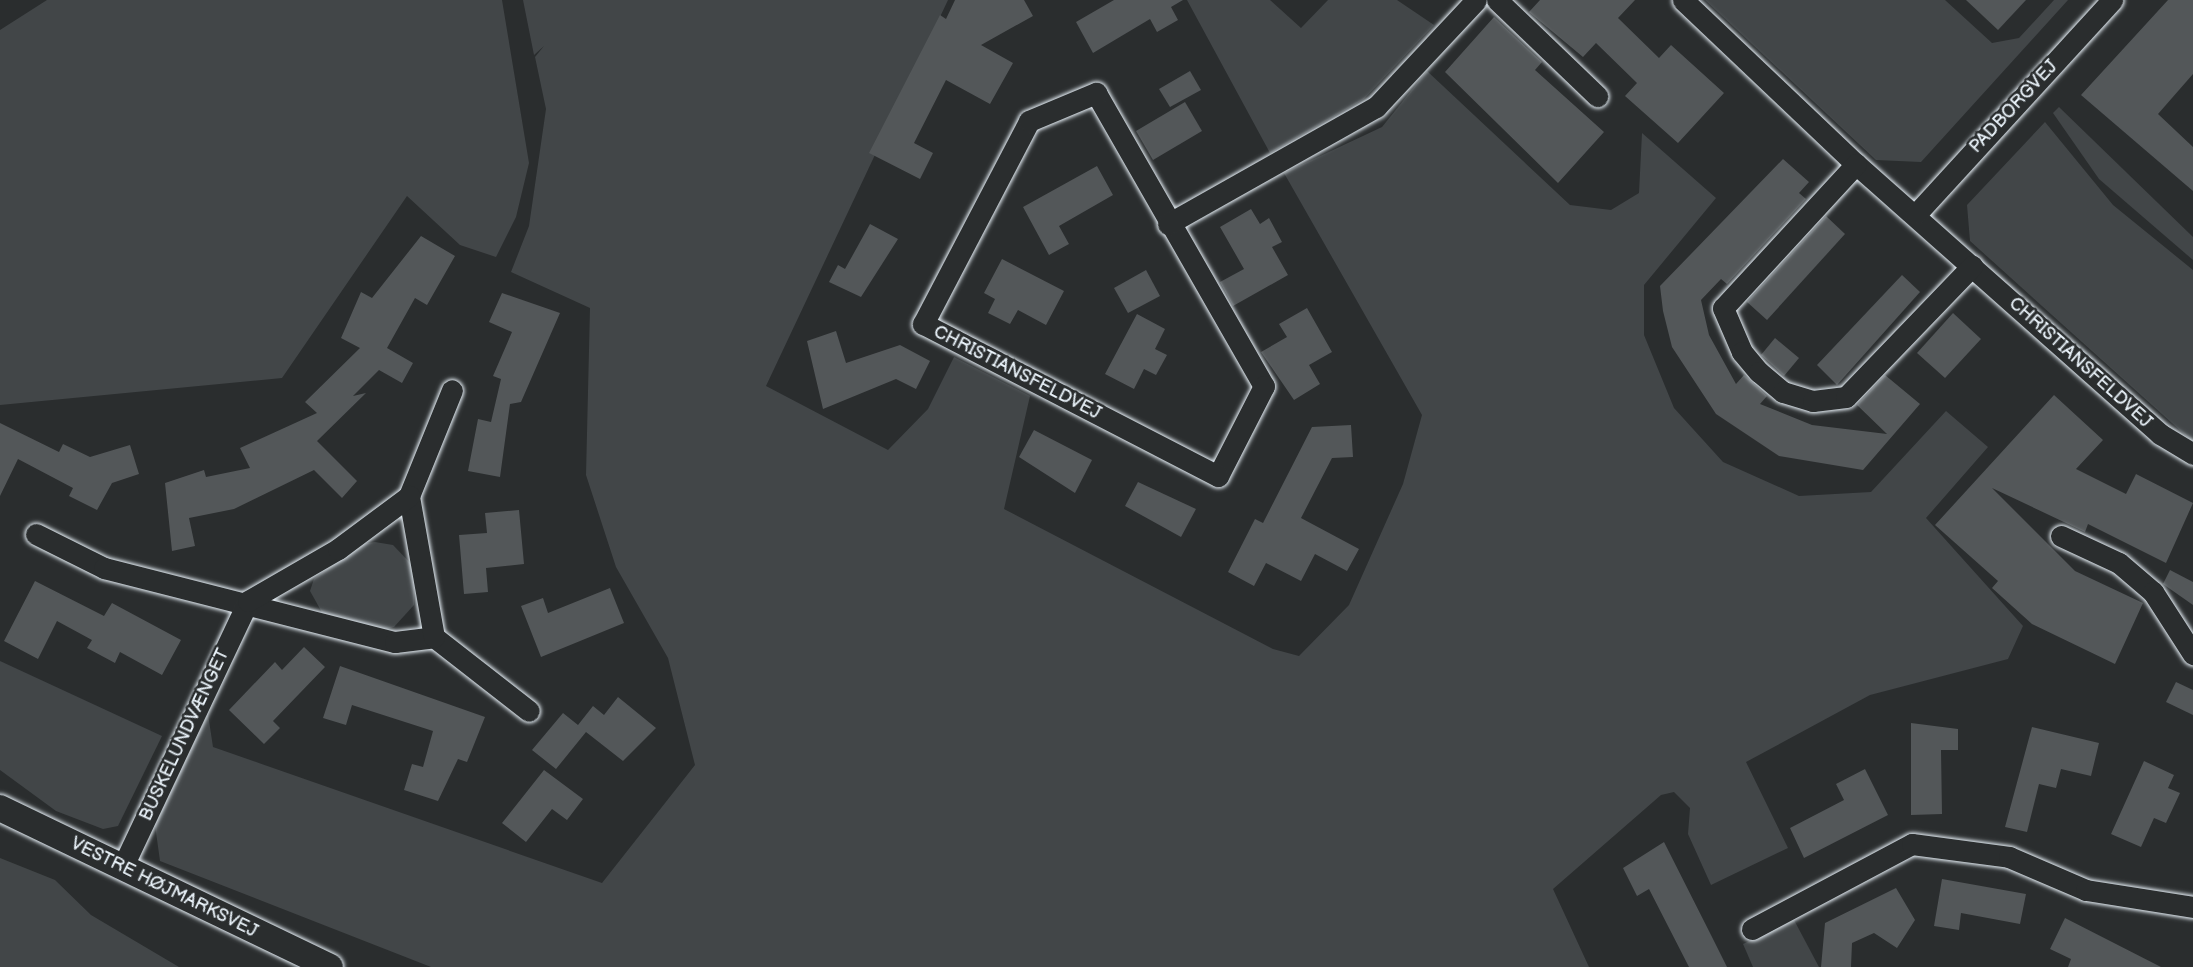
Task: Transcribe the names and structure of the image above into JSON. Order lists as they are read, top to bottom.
{
  "streets": {
    "street": [
      "PADBORGVEJ",
      "CHRISTIANSFELDVEJ",
      "BUSKELUNDVÆNGET",
      "VESTRE HØJMARKSVEJ"
    ]
  },
  "crossings": [
    ["PADBORGVEJ", "CHRISTIANSFELDVEJ"],
    ["BUSKELUNDVÆNGET", "VESTRE HØJMARKSVEJ"]
  ]
}
